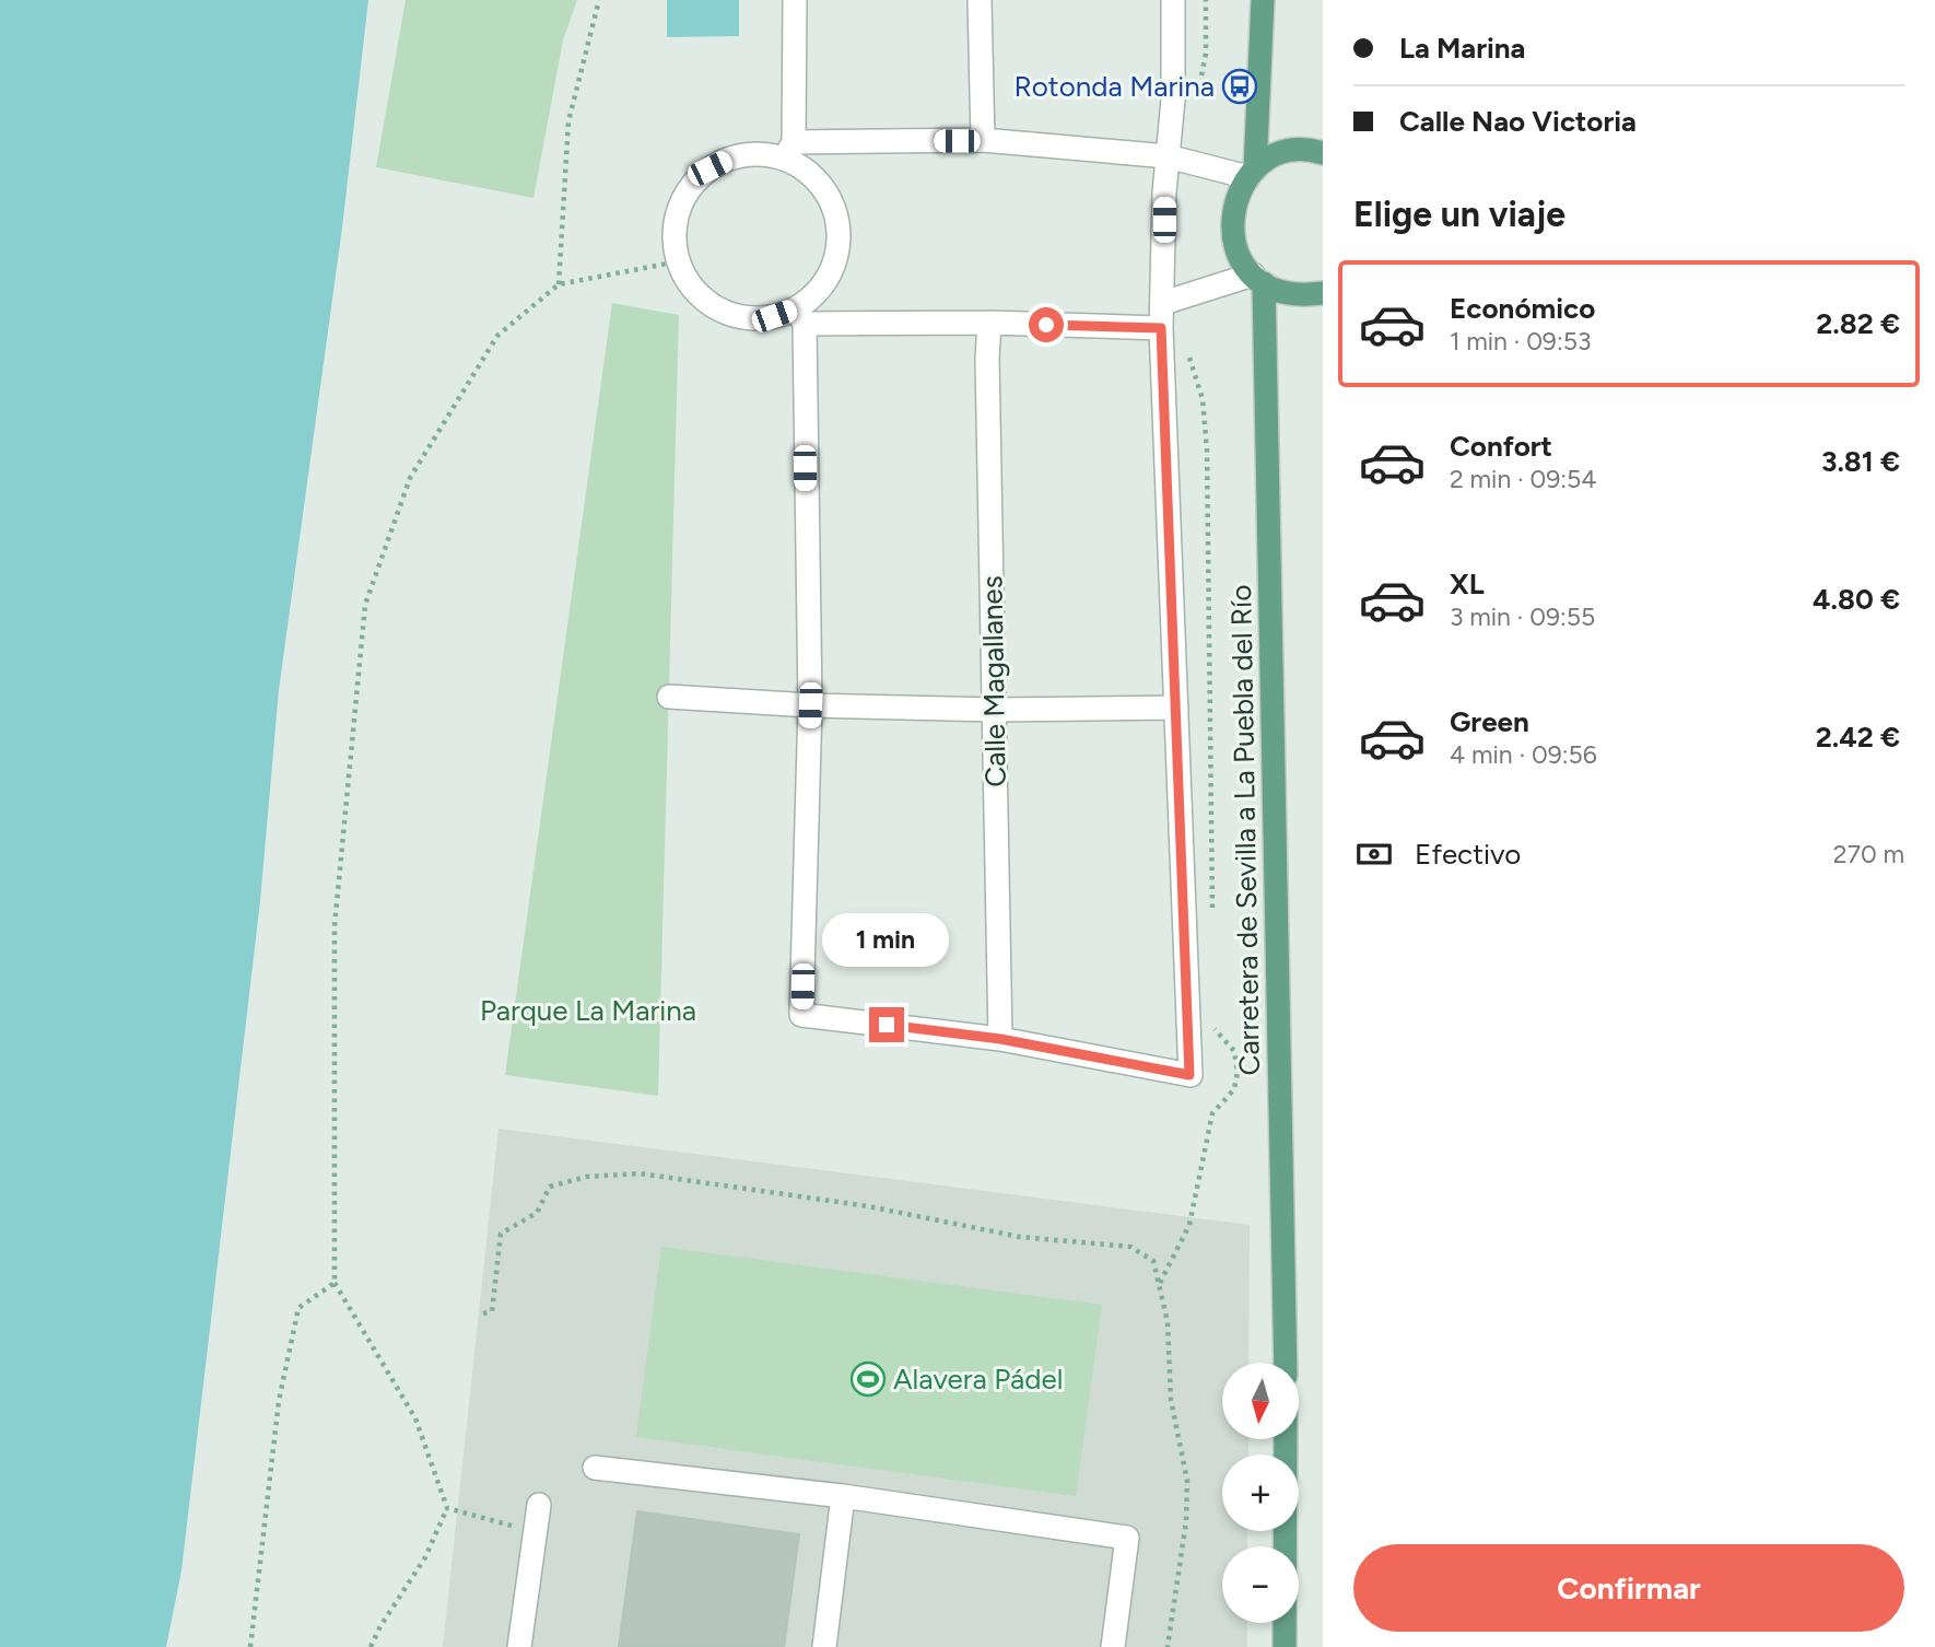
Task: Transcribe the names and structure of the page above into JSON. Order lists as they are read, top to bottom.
{
  "streets": {
    "main road": ["Carretera de Sevilla a La Puebla del Río"],
    "street": ["Calle Magallanes"]
  },
  "parks": ["Parque La Marina"],
  "places": {
    "bus stop": ["Rotonda Marina"],
    "sports": ["Alavera Pádel"]
  },
  "north": "bottom",
  "page": {
    "banner": ["La Marina", "Calle Nao Victoria"],
    "heading": "Elige un viaje",
    "list": [
      {
        "name": "Económico",
        "note": "1 min · 09:53",
        "value": "2.82 €"
      },
      {
        "name": "Confort",
        "note": "2 min · 09:54",
        "value": "3.81 €"
      },
      {
        "name": "XL",
        "note": "3 min · 09:55",
        "value": "4.80 €"
      },
      {
        "name": "Green",
        "note": "4 min · 09:56",
        "value": "2.42 €"
      }
    ],
    "pay": ["Efectivo", "270 m"],
    "bubble": "1 min",
    "map_buttons": ["+", "−"],
    "buttons": "Confirmar"
  }
}
